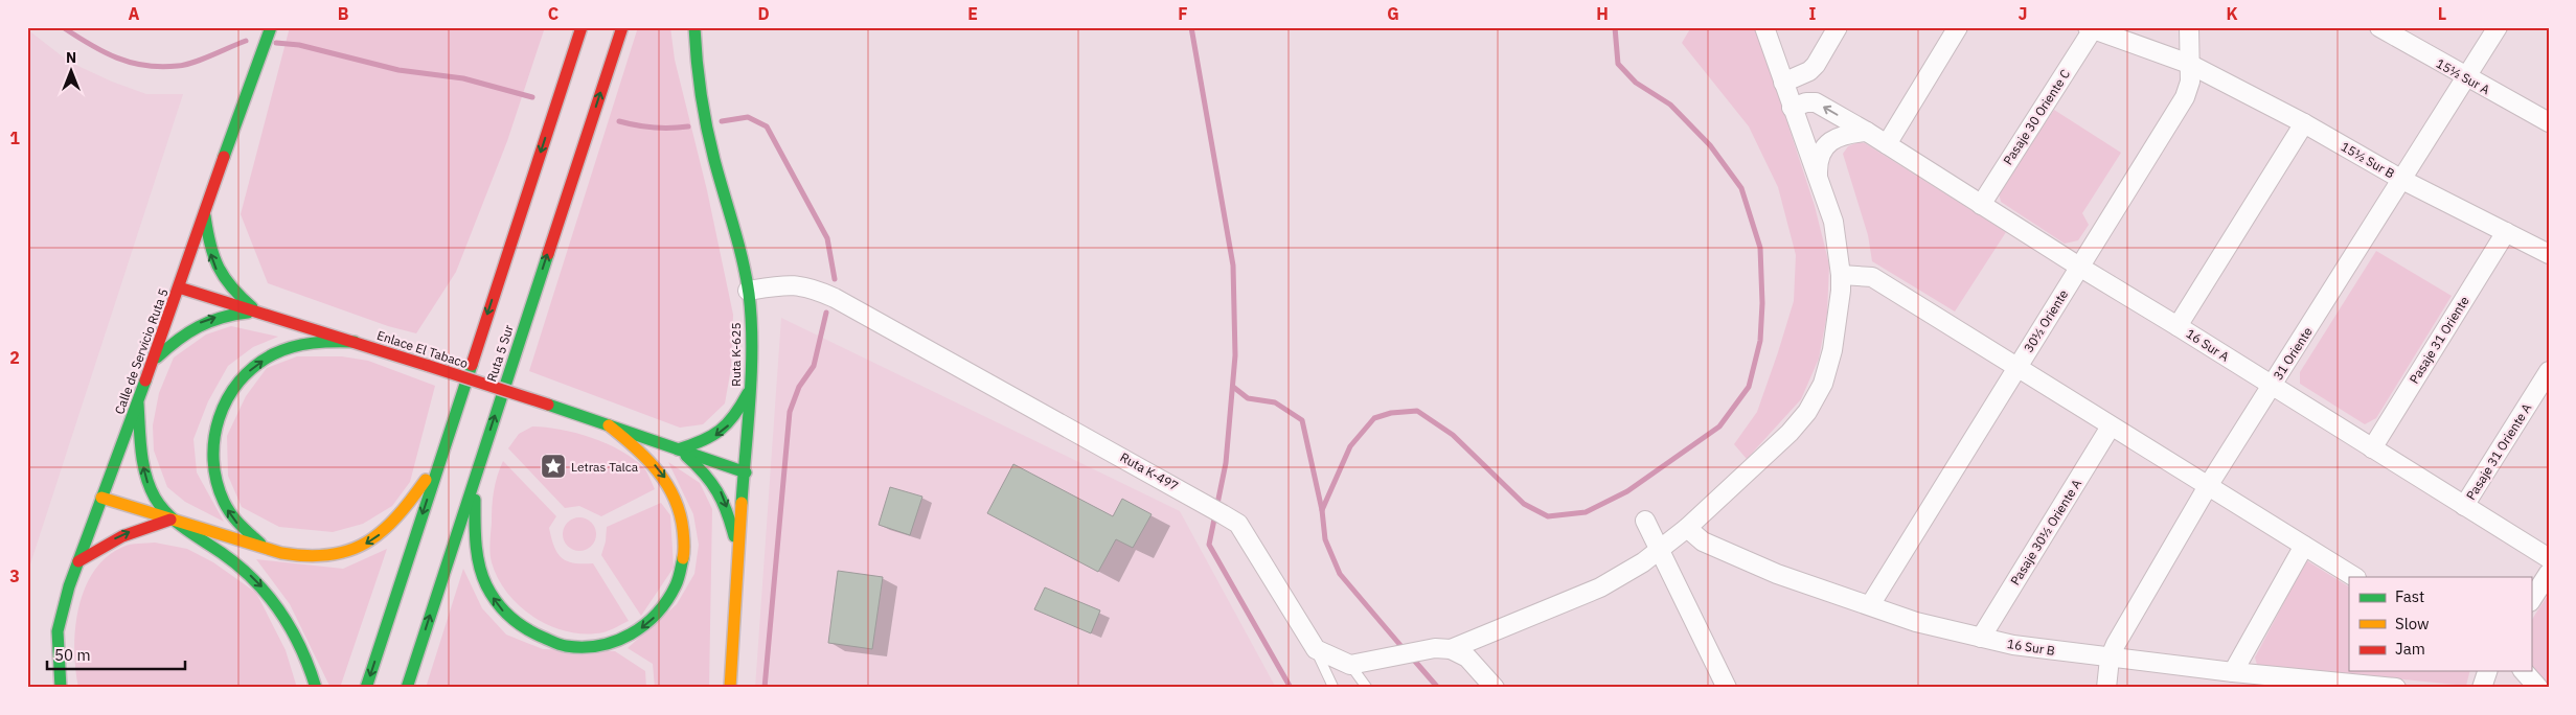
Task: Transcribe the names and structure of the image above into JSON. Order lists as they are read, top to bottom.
{
  "streets": {
    "main road": [
      "Enlace El Tabaco",
      "Calle de Servicio Ruta 5",
      "Ruta 5 Sur",
      "Ruta K-625"
    ],
    "street": [
      "15½ Sur A",
      "Pasaje 30 Oriente C",
      "15½ Sur B",
      "30½ Oriente",
      "Pasaje 31 Oriente",
      "16 Sur A",
      "31 Oriente",
      "Pasaje 31 Oriente A",
      "Ruta K-497",
      "Pasaje 30½ Oriente A",
      "16 Sur B"
    ]
  },
  "crossings": [
    ["15½ Sur A", "31 Oriente"],
    ["Pasaje 30 Oriente C", "15½ Sur B"],
    ["Pasaje 30 Oriente C", "16 Sur A"],
    ["15½ Sur B", "30½ Oriente"],
    ["15½ Sur B", "Pasaje 31 Oriente"],
    ["15½ Sur B", "31 Oriente"],
    ["30½ Oriente", "16 Sur A"],
    ["30½ Oriente", "16 Sur B"],
    ["Pasaje 31 Oriente", "16 Sur A"],
    ["16 Sur A", "31 Oriente"],
    ["16 Sur A", "Pasaje 31 Oriente A"],
    ["Enlace El Tabaco", "Calle de Servicio Ruta 5"],
    ["Enlace El Tabaco", "Ruta K-625"],
    ["31 Oriente", "16 Sur B"],
    ["Ruta K-625", "Ruta K-497"],
    ["Pasaje 30½ Oriente A", "16 Sur B"]
  ],
  "places": {
    "place": ["Letras Talca"]
  },
  "legend": ["Fast", "Slow", "Jam"],
  "scale_bar": "50 m",
  "north": "top",
  "grid": {
    "columns": [
      "A",
      "B",
      "C",
      "D",
      "E",
      "F",
      "G",
      "H",
      "I",
      "J",
      "K",
      "L"
    ],
    "rows": ["1", "2", "3"]
  }
}
